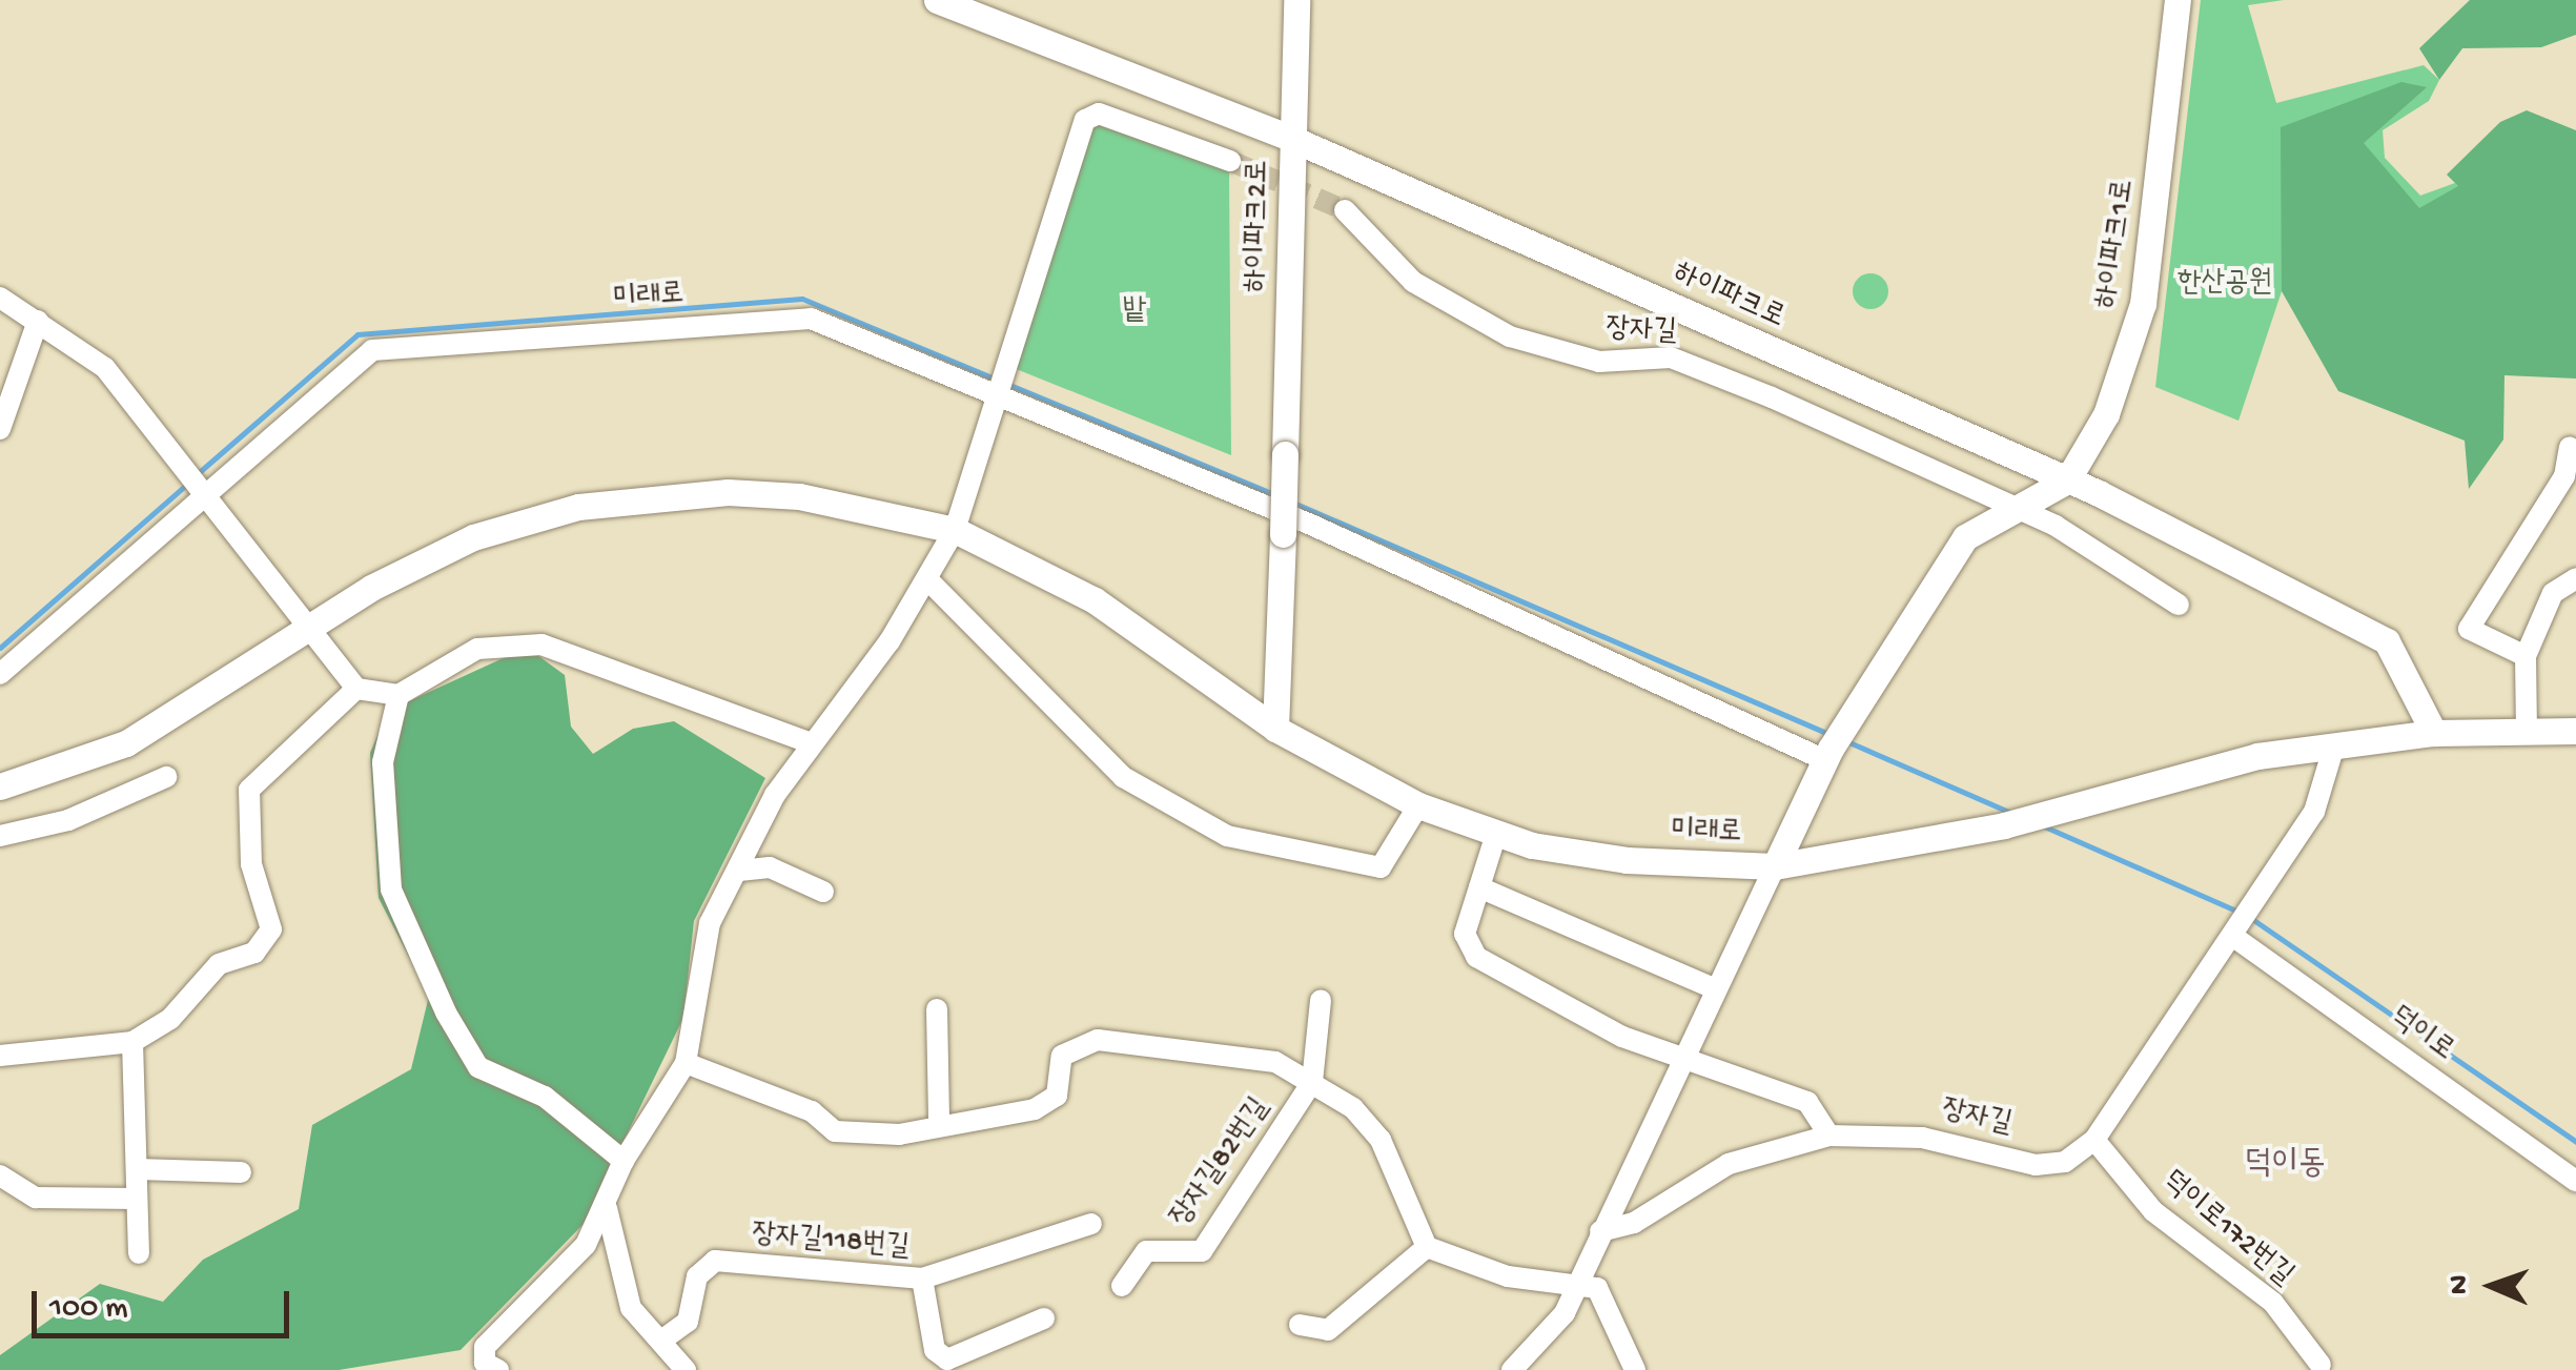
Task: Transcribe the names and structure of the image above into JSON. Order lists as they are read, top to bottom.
{
  "streets": {
    "street": [
      "하이파크2로",
      "하이파크1로",
      "하이파크로",
      "미래로",
      "장자길",
      "덕이로",
      "장자길82번길",
      "덕이로172번길",
      "장자길118번길"
    ]
  },
  "crossings": [
    ["하이파크2로", "하이파크로"],
    ["하이파크2로", "미래로"],
    ["하이파크1로", "하이파크로"],
    ["하이파크로", "미래로"],
    ["미래로", "장자길"],
    ["장자길", "덕이로"],
    ["장자길", "덕이로172번길"]
  ],
  "districts": ["덕이동"],
  "parks": ["한산공원", "밭"],
  "scale_bar": "100 m",
  "north": "left"
}
